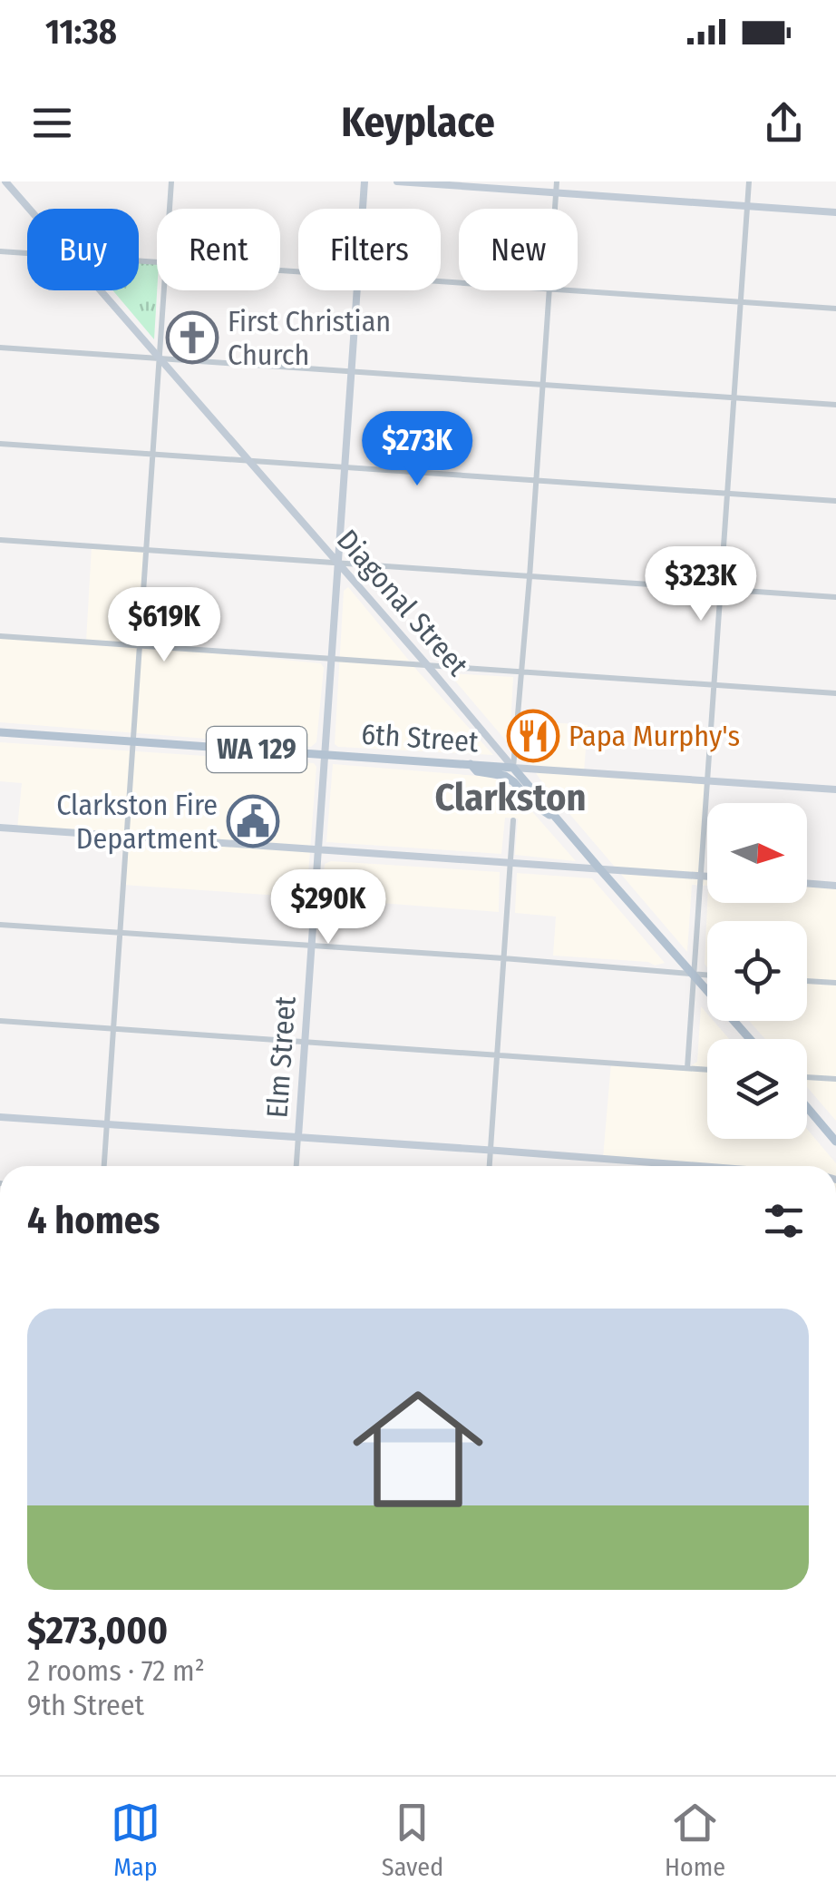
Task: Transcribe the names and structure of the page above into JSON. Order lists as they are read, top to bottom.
{
  "streets": {
    "main road": ["Diagonal Street", "6th Street", "WA 129"],
    "street": ["Elm Street"]
  },
  "crossings": [
    ["Diagonal Street", "6th Street"],
    ["Diagonal Street", "WA 129"],
    ["Diagonal Street", "Elm Street"],
    ["6th Street", "WA 129"],
    ["6th Street", "Elm Street"]
  ],
  "districts": ["Clarkston"],
  "places": {
    "church": ["First Christian Church"],
    "restaurant": ["Papa Murphy's"],
    "public building": ["Clarkston Fire Department"]
  },
  "north": "right",
  "page": {
    "status": "11:38",
    "header": "Keyplace",
    "chip": [
      "Buy",
      "Rent",
      "Filters",
      "New"
    ],
    "price": [
      "$273K",
      "$323K",
      "$619K",
      "$290K"
    ],
    "heading": "4 homes",
    "list": [
      {
        "name": "$273,000",
        "note": "2 rooms · 72 m² · 9th Street"
      }
    ],
    "tabs": ["Map", "Saved", "Home"]
  }
}
